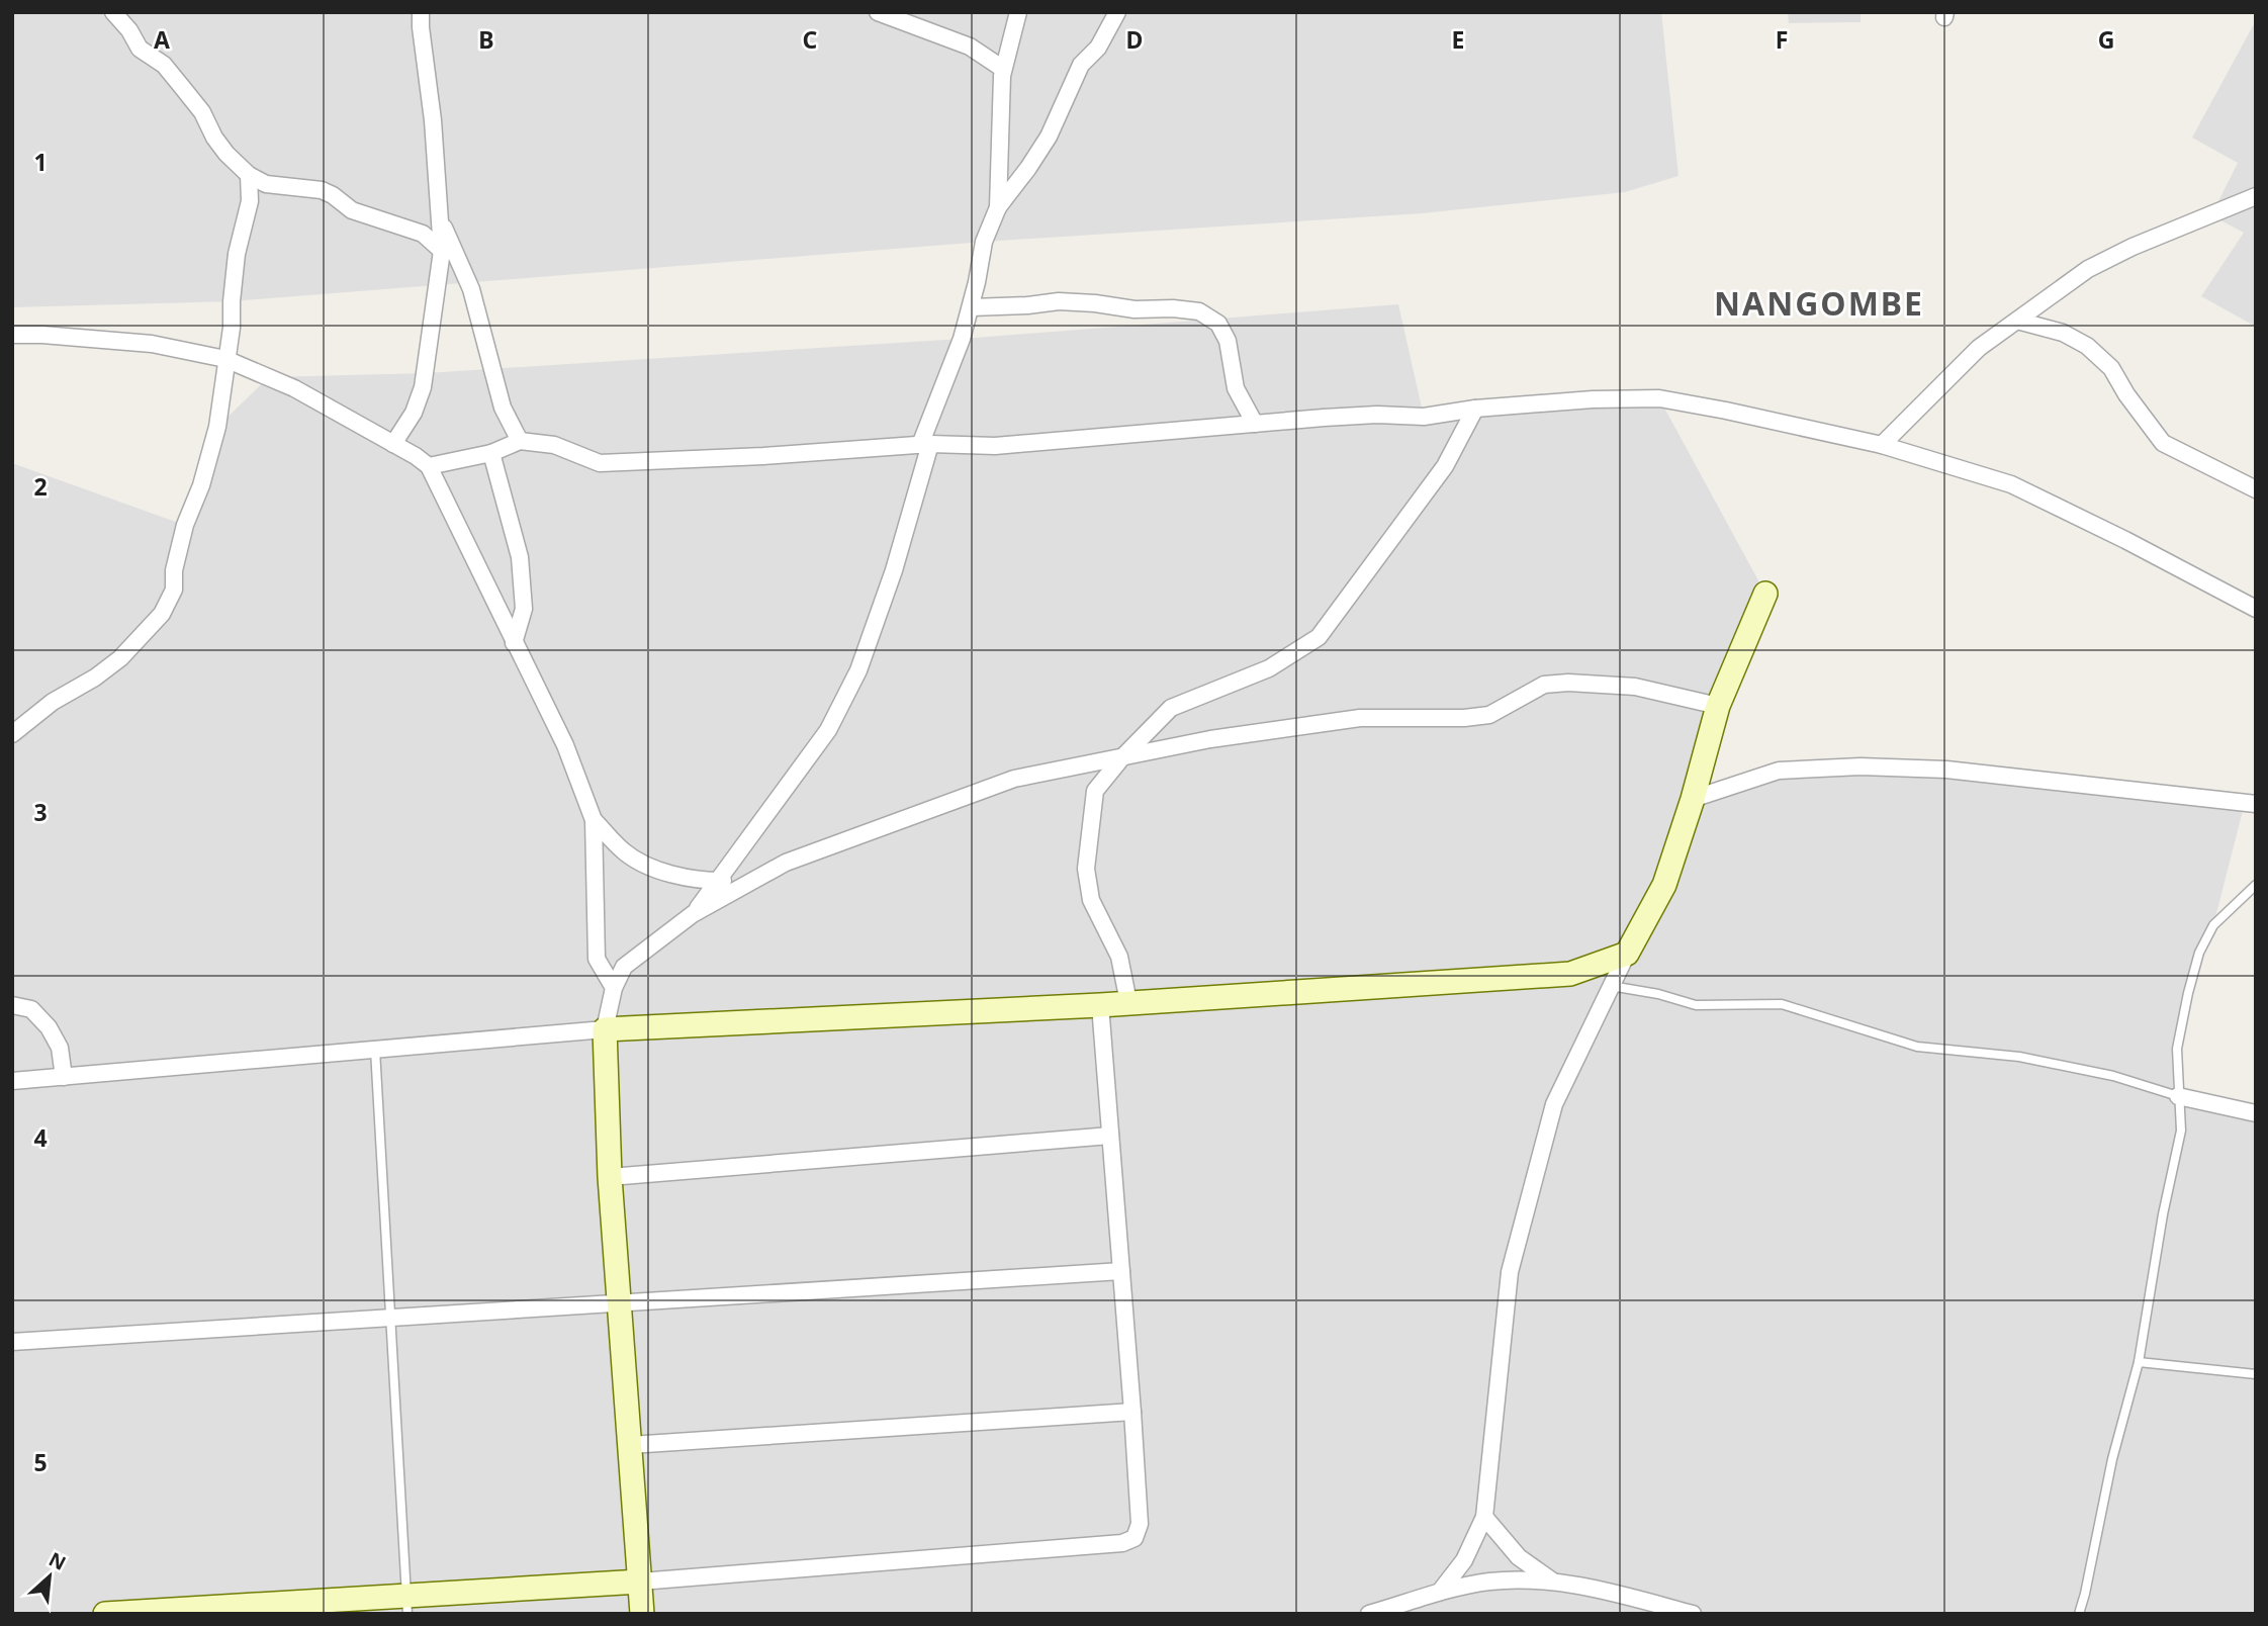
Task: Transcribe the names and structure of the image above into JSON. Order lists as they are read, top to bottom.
{
  "districts": ["NANGOMBE"],
  "north": "top right",
  "grid": {
    "columns": [
      "A",
      "B",
      "C",
      "D",
      "E",
      "F",
      "G"
    ],
    "rows": [
      "1",
      "2",
      "3",
      "4",
      "5"
    ]
  }
}
